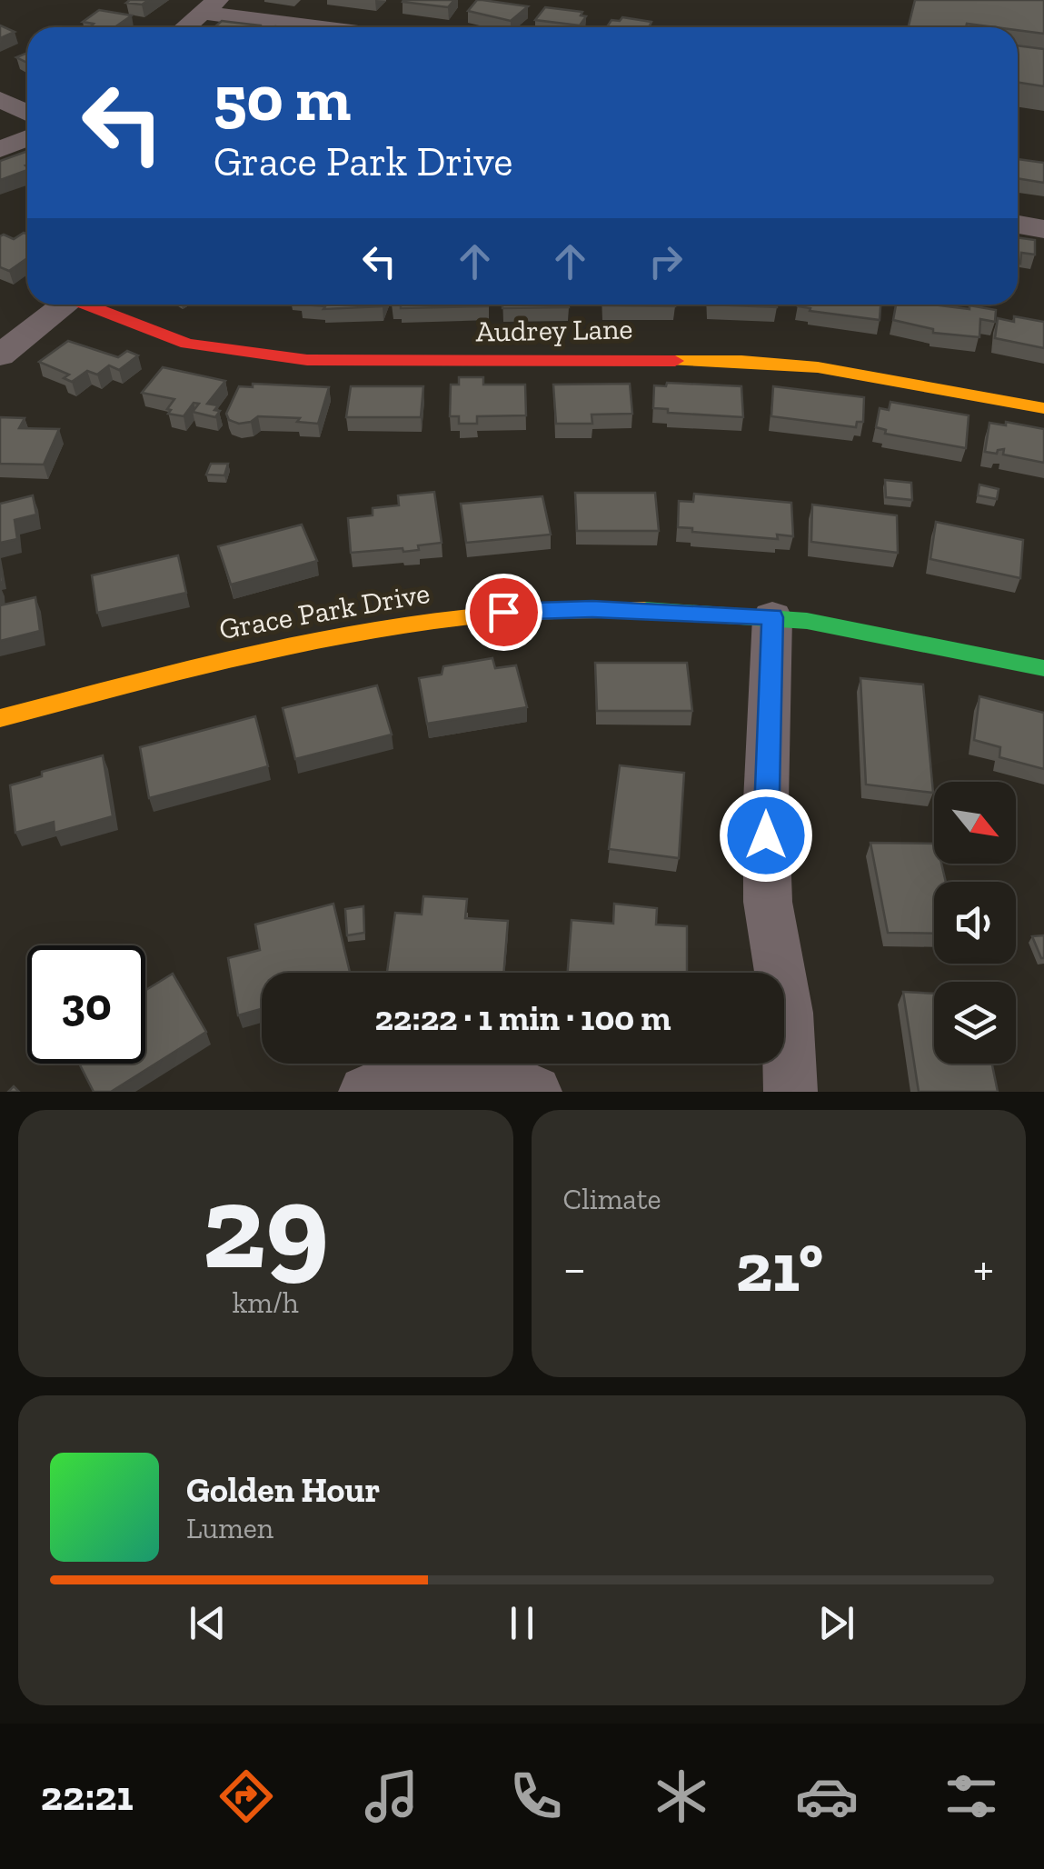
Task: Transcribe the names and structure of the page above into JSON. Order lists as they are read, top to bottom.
{
  "streets": {
    "street": ["Audrey Lane", "Grace Park Drive"]
  },
  "north": "bottom right",
  "page": {
    "turn": ["50 m", "Grace Park Drive"],
    "limit": "30",
    "trip": "22:22 · 1 min · 100 m",
    "tile": [
      ["29", "km/h"],
      "Climate"
    ],
    "heat": ["−", "21°", "+"],
    "song": ["Golden Hour", "Lumen"],
    "tabs": "22:21"
  }
}
